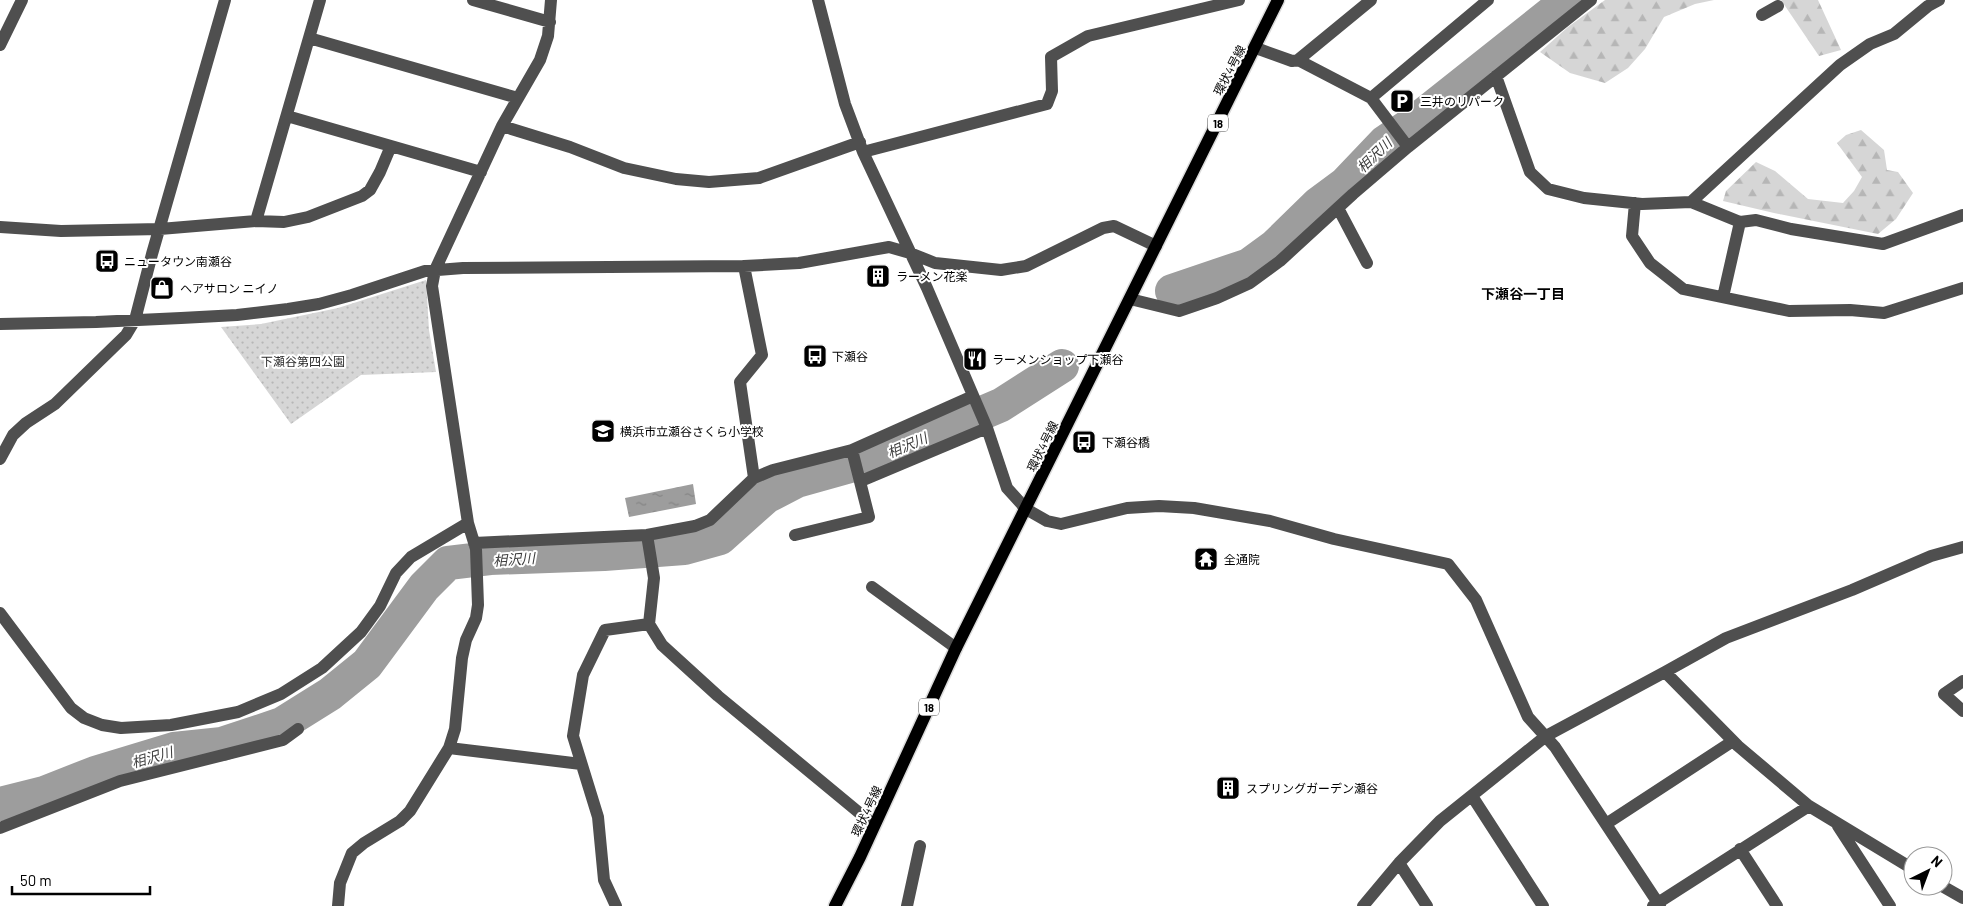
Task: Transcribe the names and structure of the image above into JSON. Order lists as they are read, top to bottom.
{
  "streets": {
    "main road": ["環状4号線", "18"]
  },
  "districts": ["下瀬谷一丁目"],
  "water": ["相沢川"],
  "parks": ["下瀬谷第四公園"],
  "places": {
    "parking": ["三井のリパーク"],
    "bus stop": ["ニュータウン南瀬谷", "下瀬谷", "下瀬谷橋"],
    "building": ["ラーメン花楽", "スプリングガーデン瀬谷"],
    "shop": ["ヘアサロン ニイノ"],
    "restaurant": ["ラーメンショップ下瀬谷"],
    "school or university": ["横浜市立瀬谷さくら小学校"],
    "temple": ["全通院"]
  },
  "scale_bar": "50 m",
  "north": "top right"
}
